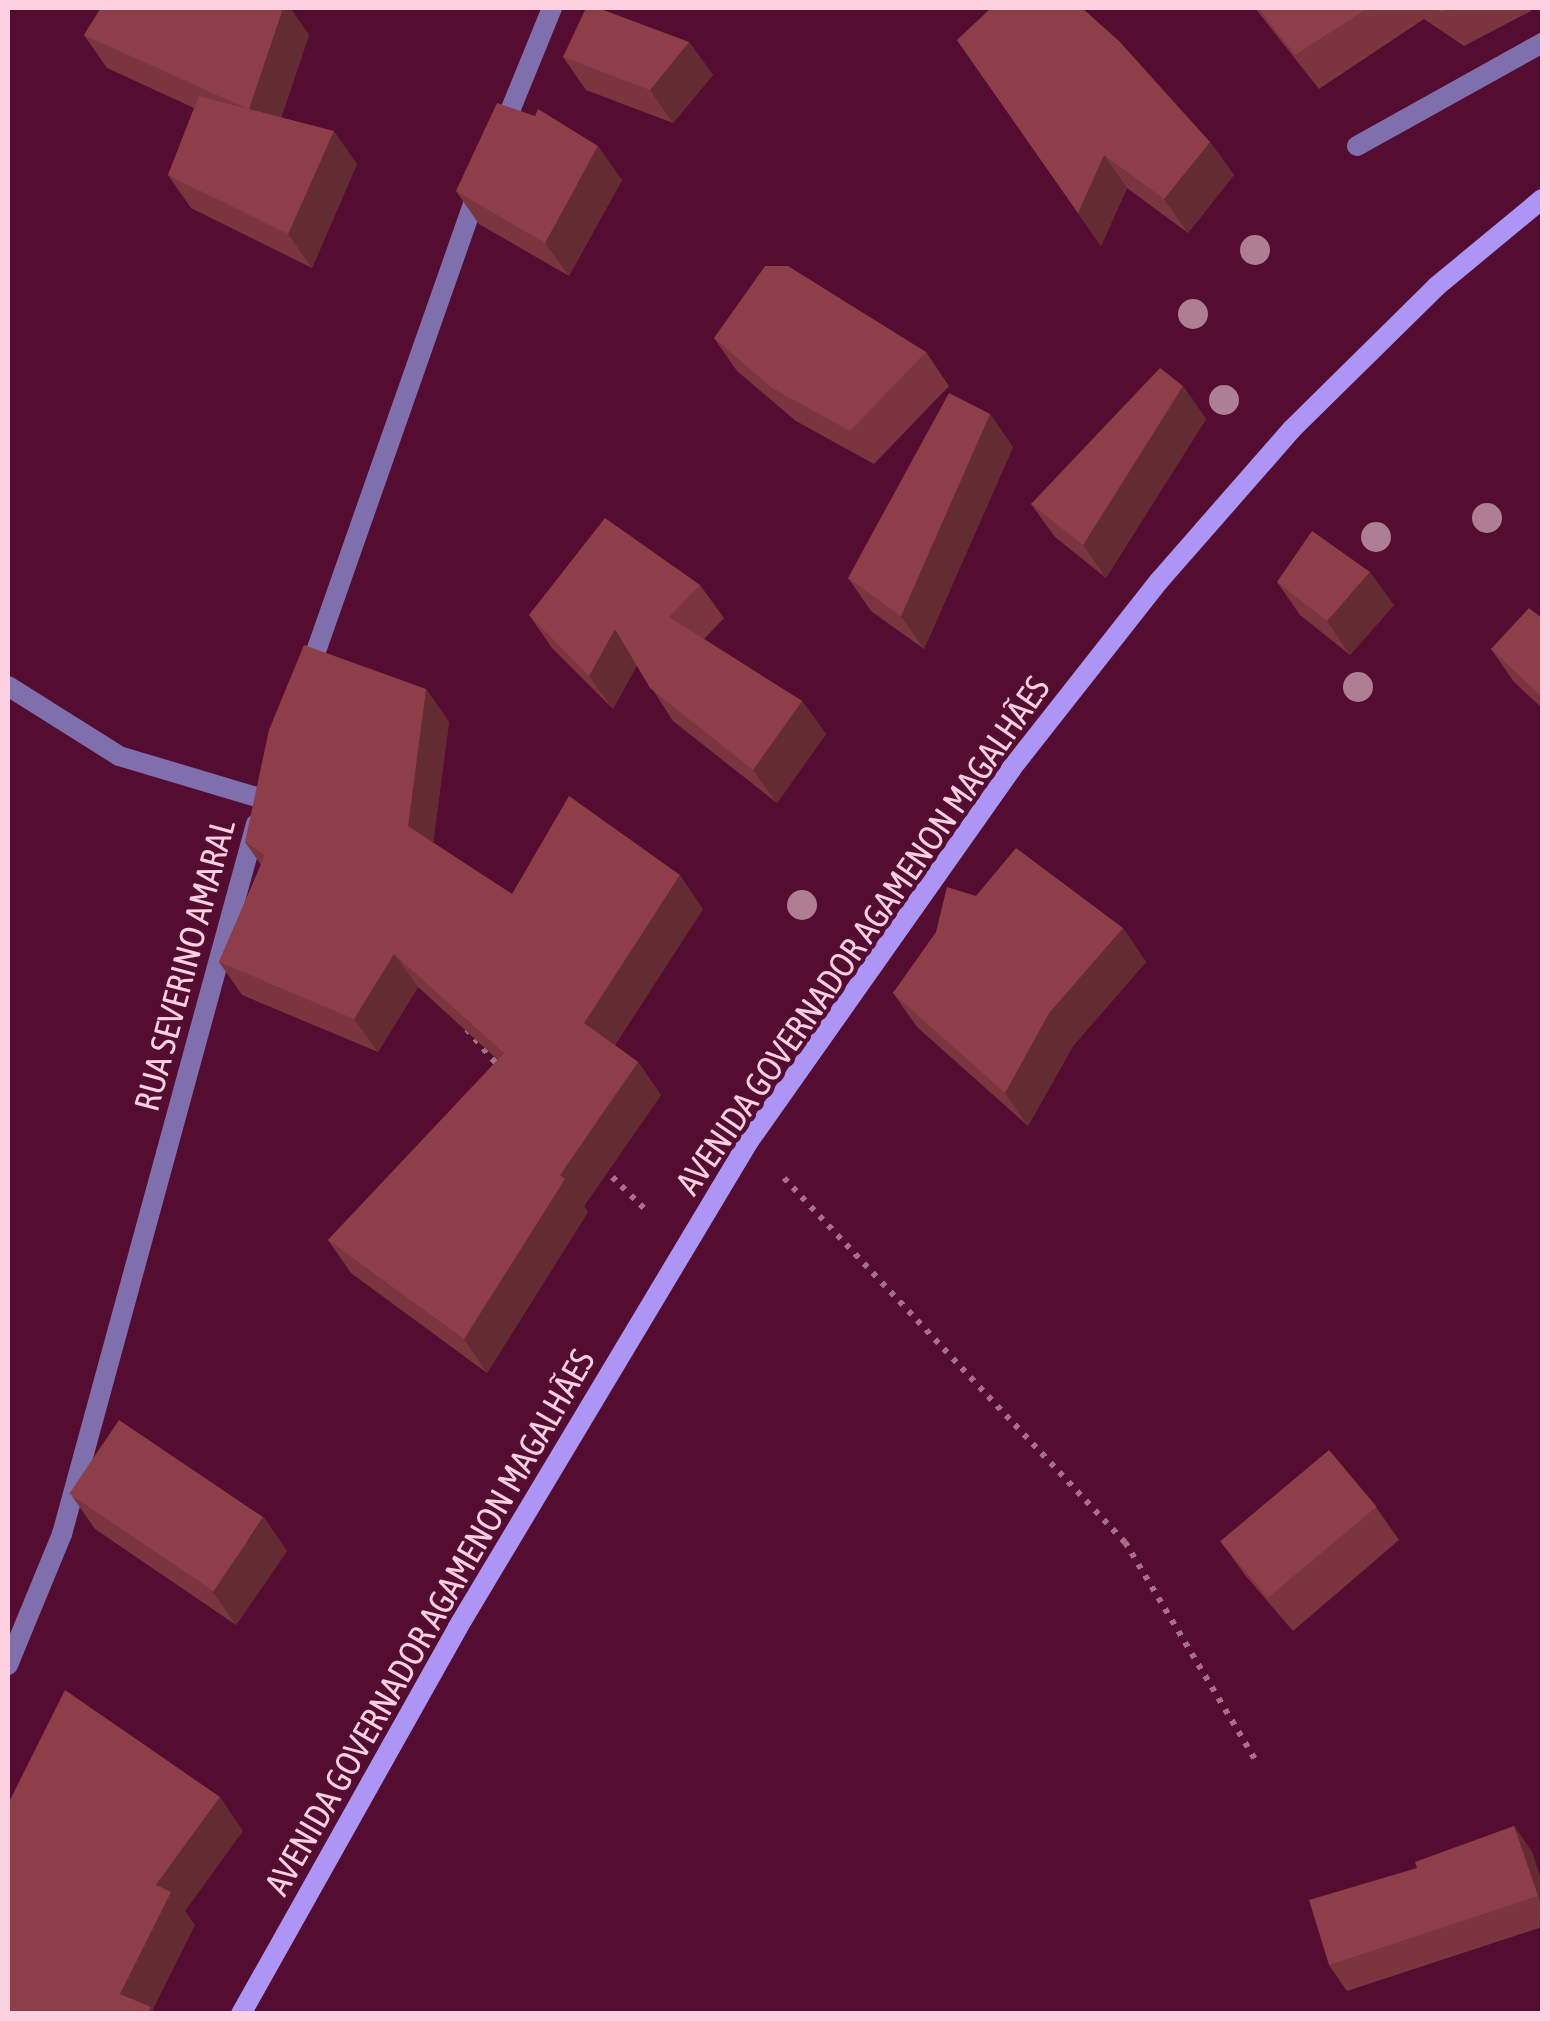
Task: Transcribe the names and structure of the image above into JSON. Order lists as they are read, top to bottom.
{
  "streets": {
    "main road": ["AVENIDA GOVERNADOR AGAMENON MAGALHÃES"],
    "street": ["RUA SEVERINO AMARAL"]
  }
}
